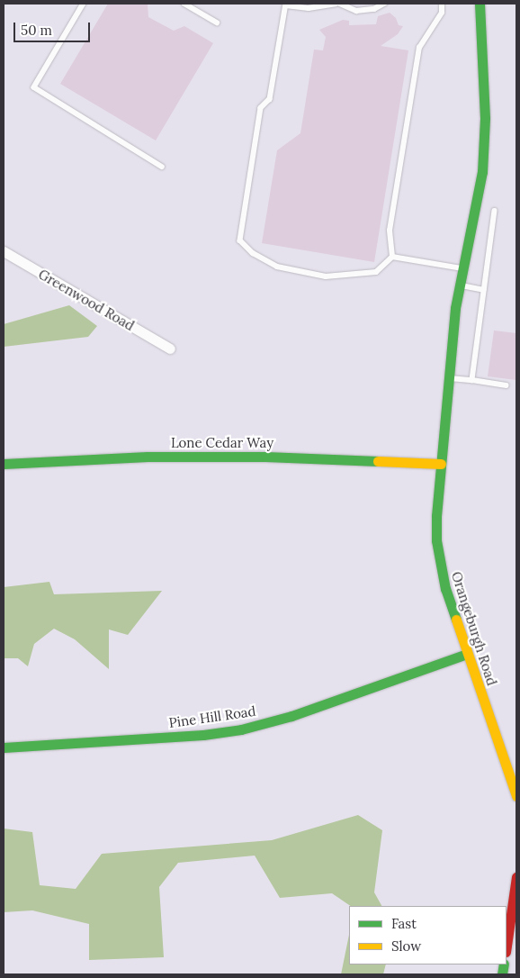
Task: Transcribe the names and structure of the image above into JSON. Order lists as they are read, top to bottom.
{
  "streets": {
    "street": [
      "Greenwood Road",
      "Lone Cedar Way",
      "Orangeburgh Road",
      "Pine Hill Road"
    ]
  },
  "crossings": [
    ["Lone Cedar Way", "Orangeburgh Road"],
    ["Orangeburgh Road", "Pine Hill Road"]
  ],
  "legend": ["Fast", "Slow"],
  "scale_bar": "50 m"
}
